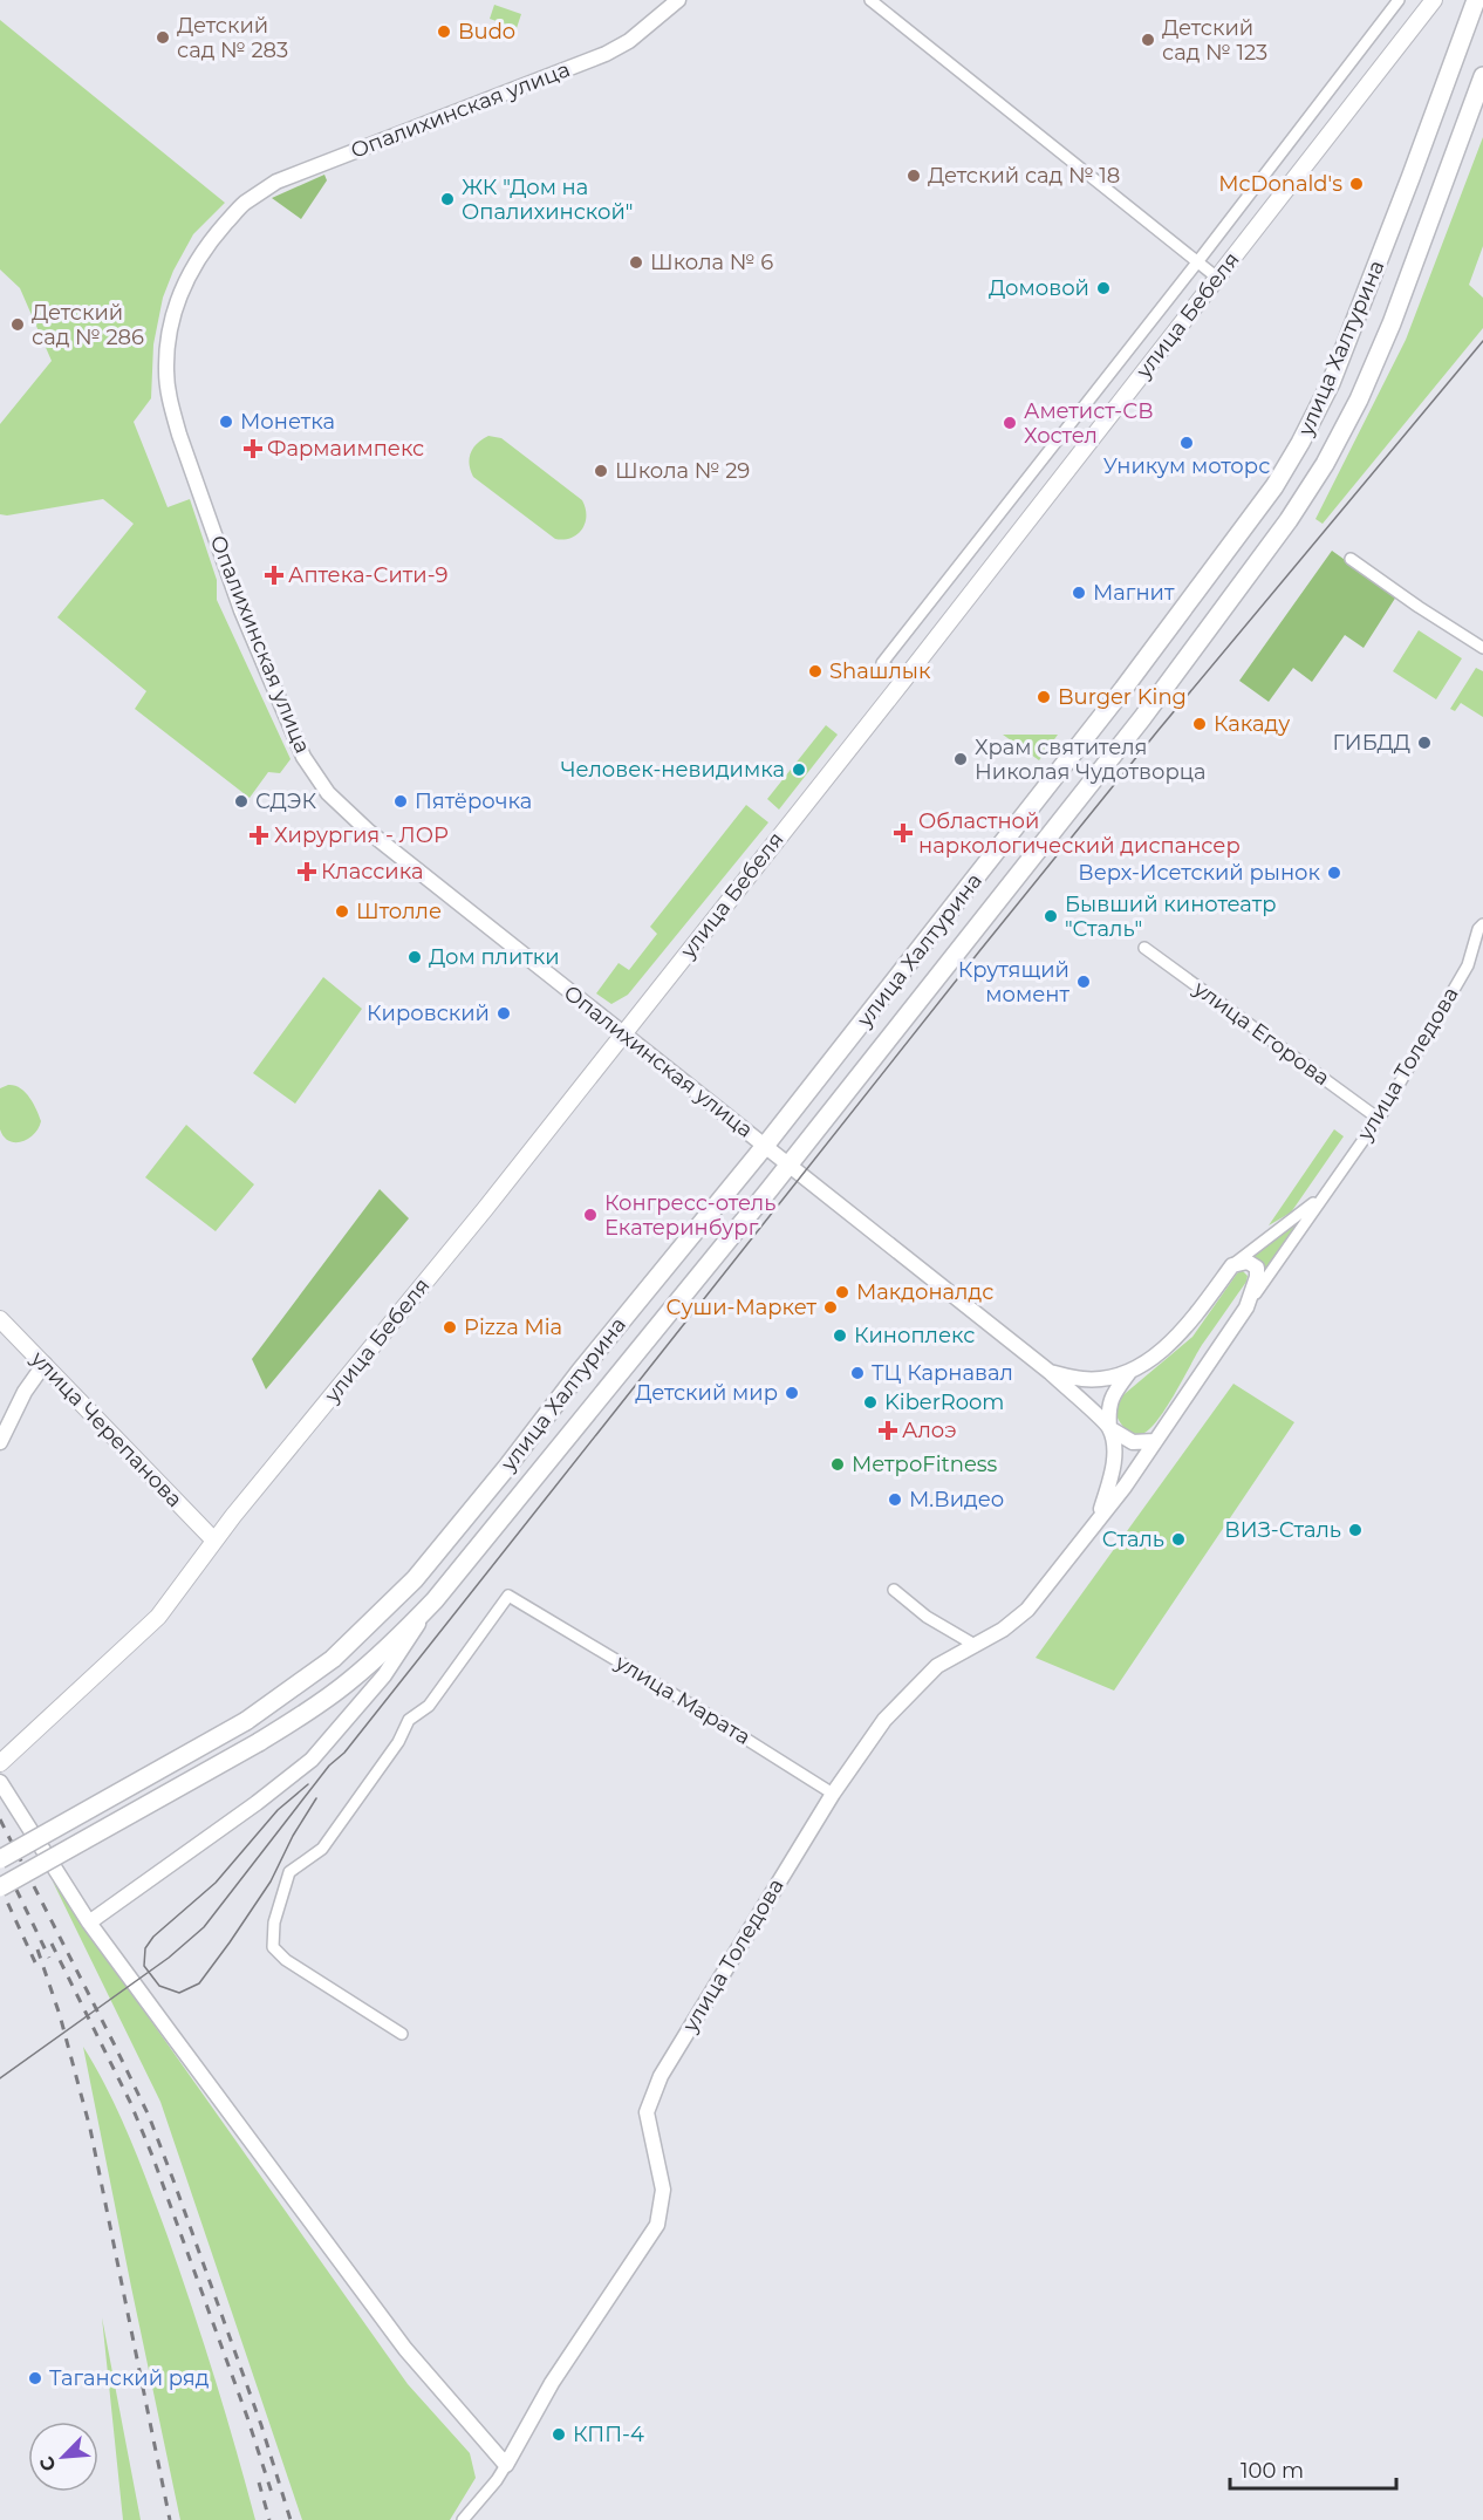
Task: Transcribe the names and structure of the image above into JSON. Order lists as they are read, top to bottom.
{
  "streets": {
    "main road": ["улица Бебеля", "улица Халтурина", "улица Черепанова"],
    "street": [
      "Опалихинская улица",
      "улица Егорова",
      "улица Толедова",
      "улица Марата"
    ]
  },
  "crossings": [
    ["Опалихинская улица", "улица Бебеля"],
    ["Опалихинская улица", "улица Халтурина"],
    ["Опалихинская улица", "улица Толедова"],
    ["улица Бебеля", "улица Черепанова"],
    ["улица Егорова", "улица Толедова"],
    ["улица Толедова", "улица Марата"]
  ],
  "places": {
    "other": [
      "Budo",
      "Детский сад № 283",
      "Детский сад № 123",
      "Детский сад № 18",
      "McDonald's",
      "ЖК \"Дом на Опалихинской\"",
      "Школа № 6",
      "Домовой",
      "Детский сад № 286",
      "Монетка",
      "Аметист-СВ Хостел",
      "Уникум моторс",
      "Школа № 29",
      "Магнит",
      "Shашлык",
      "Burger King",
      "Какаду",
      "ГИБДД",
      "Храм святителя Николая Чудотворца",
      "Человек-невидимка",
      "СДЭК",
      "Пятёрочка",
      "Верх-Исетский рынок",
      "Штолле",
      "Бывший кинотеатр \"Сталь\"",
      "Дом плитки",
      "Крутящий момент",
      "Кировский",
      "Конгресс-отель Екатеринбург",
      "Макдоналдс",
      "Суши-Маркет",
      "Pizza Mia",
      "Киноплекс",
      "ТЦ Карнавал",
      "Детский мир",
      "KiberRoom",
      "МетроFitness",
      "М.Видео",
      "ВИЗ-Сталь",
      "Сталь",
      "Таганский ряд",
      "КПП-4"
    ],
    "health": [
      "Фармаимпекс",
      "Аптека-Сити-9",
      "Областной наркологический диспансер",
      "Хирургия - ЛОР",
      "Классика",
      "Алоэ"
    ]
  },
  "scale_bar": "100 m",
  "north": "bottom left"
}
